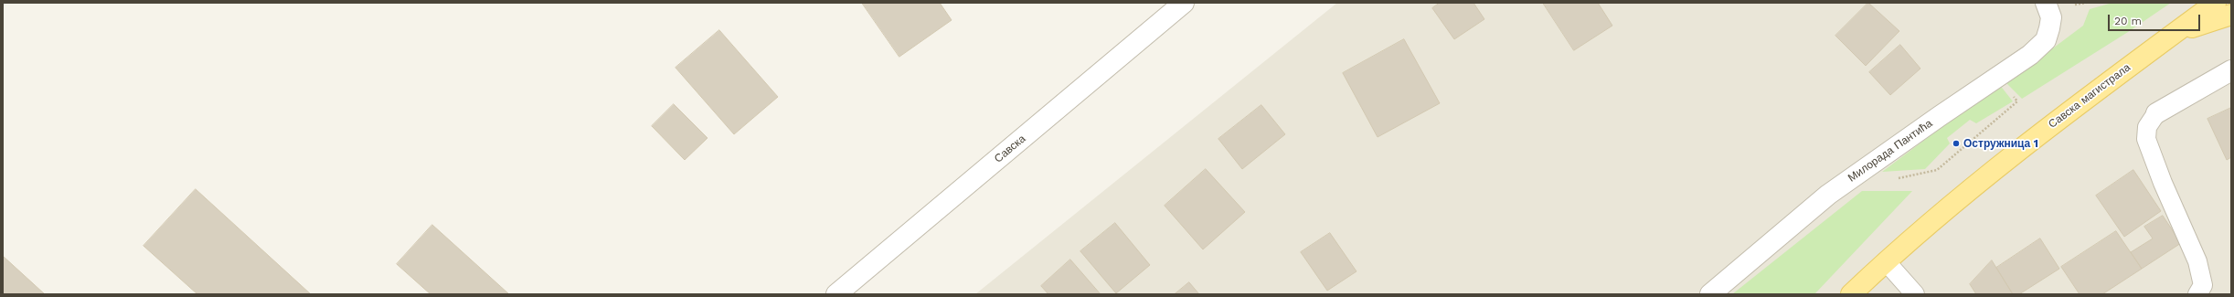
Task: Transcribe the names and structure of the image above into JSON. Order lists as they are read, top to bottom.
{
  "streets": {
    "main road": ["Савска магистрала"],
    "street": ["Савска", "Милорада Пантића"]
  },
  "places": ["Остружница 1"],
  "scale_bar": "20 m"
}
